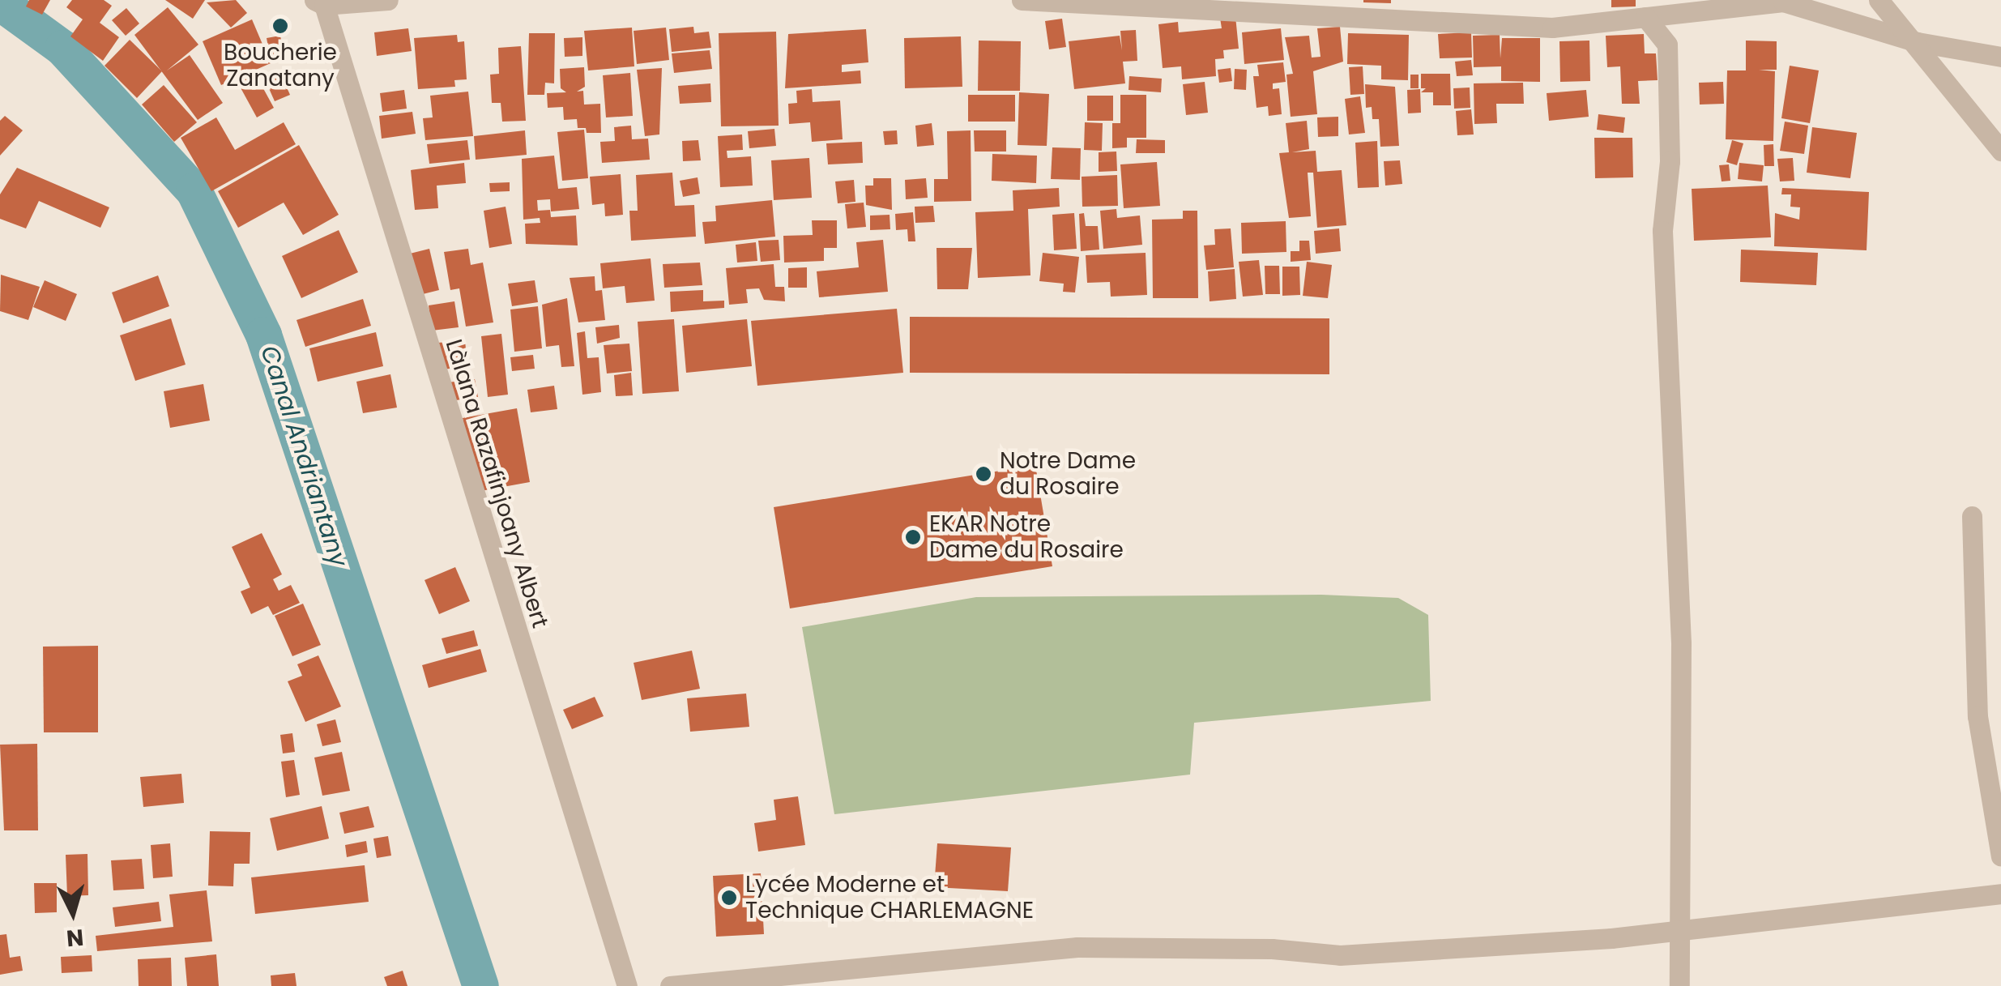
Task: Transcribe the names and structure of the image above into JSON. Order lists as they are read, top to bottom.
{
  "streets": {
    "street": ["Làlana Razafinjoany Albert"]
  },
  "water": ["Canal Andriantany"],
  "places": [
    "Boucherie Zanatany",
    "Notre Dame du Rosaire",
    "EKAR Notre Dame du Rosaire",
    "Lycée Moderne et Technique CHARLEMAGNE"
  ],
  "north": "bottom"
}
